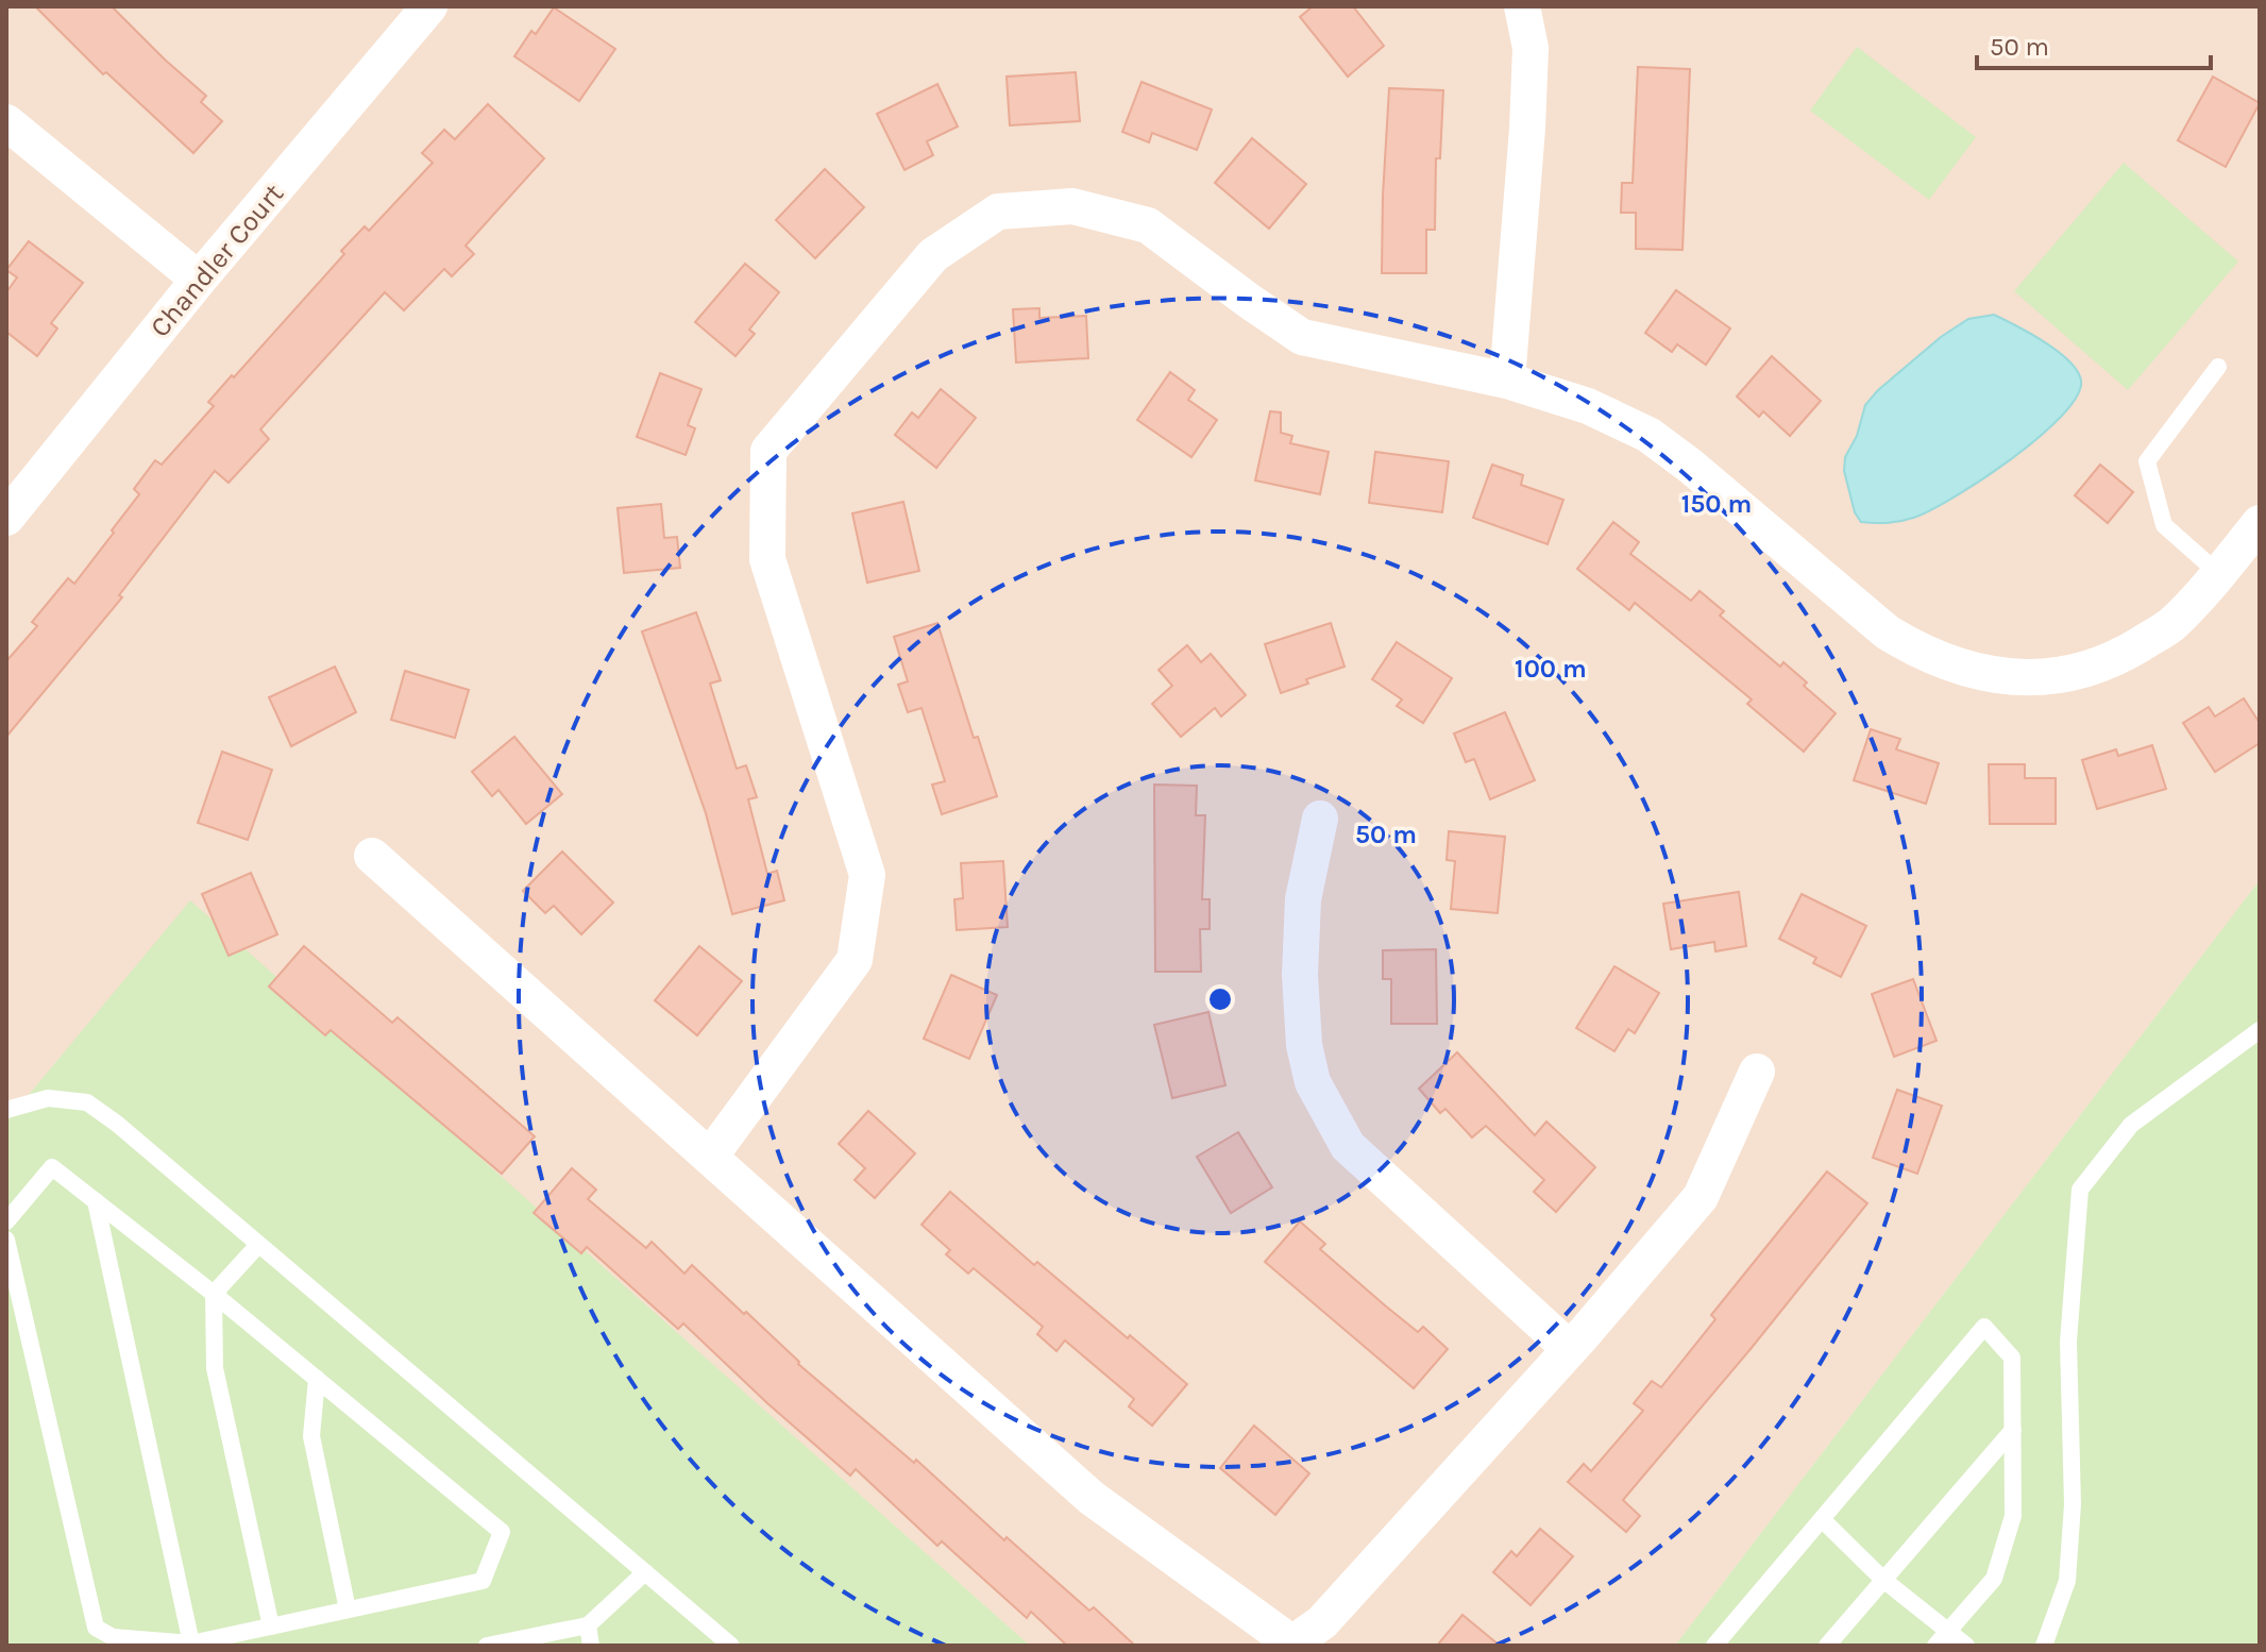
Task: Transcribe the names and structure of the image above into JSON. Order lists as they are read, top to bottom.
{
  "streets": {
    "street": ["Chandler Court"]
  },
  "scale_bar": "50 m",
  "rings": ["150 m", "100 m", "50 m"]
}
